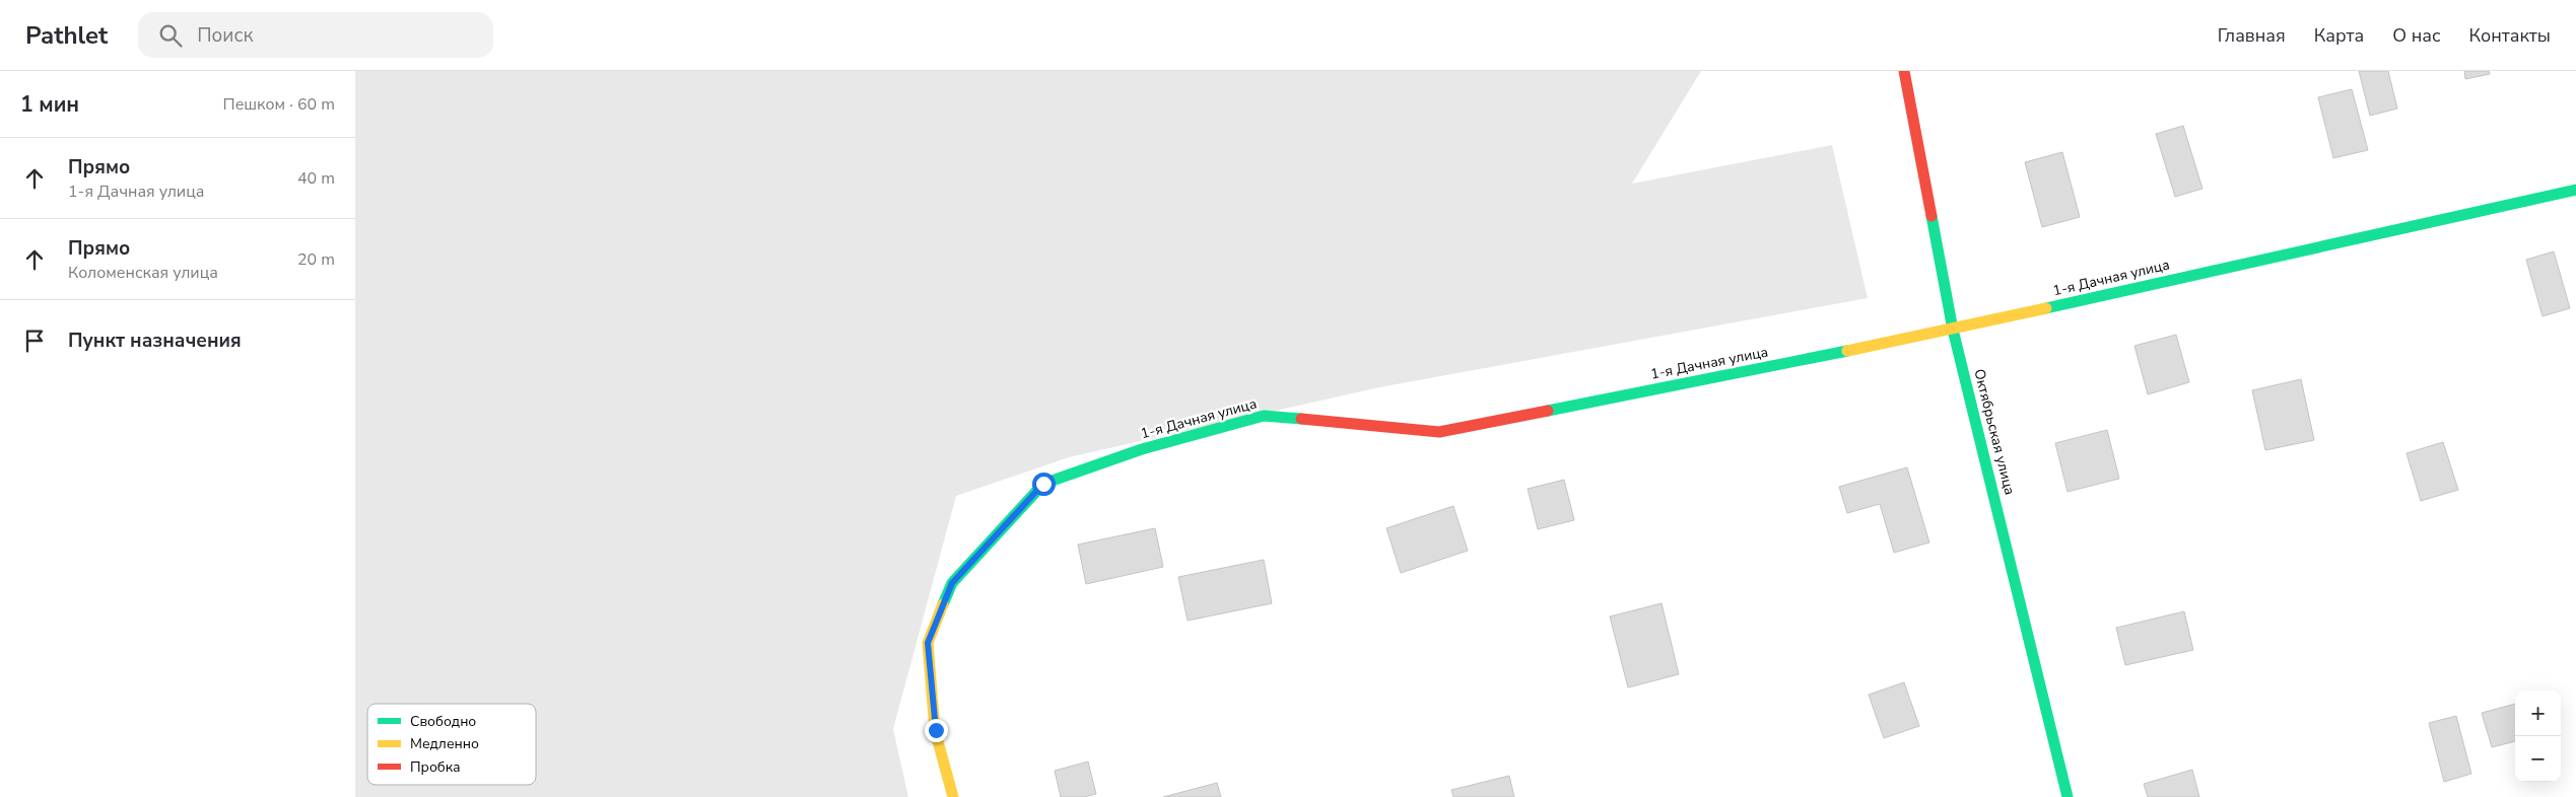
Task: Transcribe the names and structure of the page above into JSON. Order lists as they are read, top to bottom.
{
  "streets": {
    "street": ["1-я Дачная улица", "Октябрьская улица"]
  },
  "crossings": [
    ["1-я Дачная улица", "Октябрьская улица"]
  ],
  "legend": ["Свободно", "Медленно", "Пробка"],
  "page": {
    "header": "Pathlet",
    "search": "Поиск",
    "nav": [
      "Главная",
      "Карта",
      "О нас",
      "Контакты"
    ],
    "heading": ["1 мин", "Пешком · 60 m"],
    "list": [
      ["Прямо", "1-я Дачная улица", "40 m"],
      ["Прямо", "Коломенская улица", "20 m"],
      "Пункт назначения"
    ],
    "map_buttons": ["+", "−"]
  }
}
